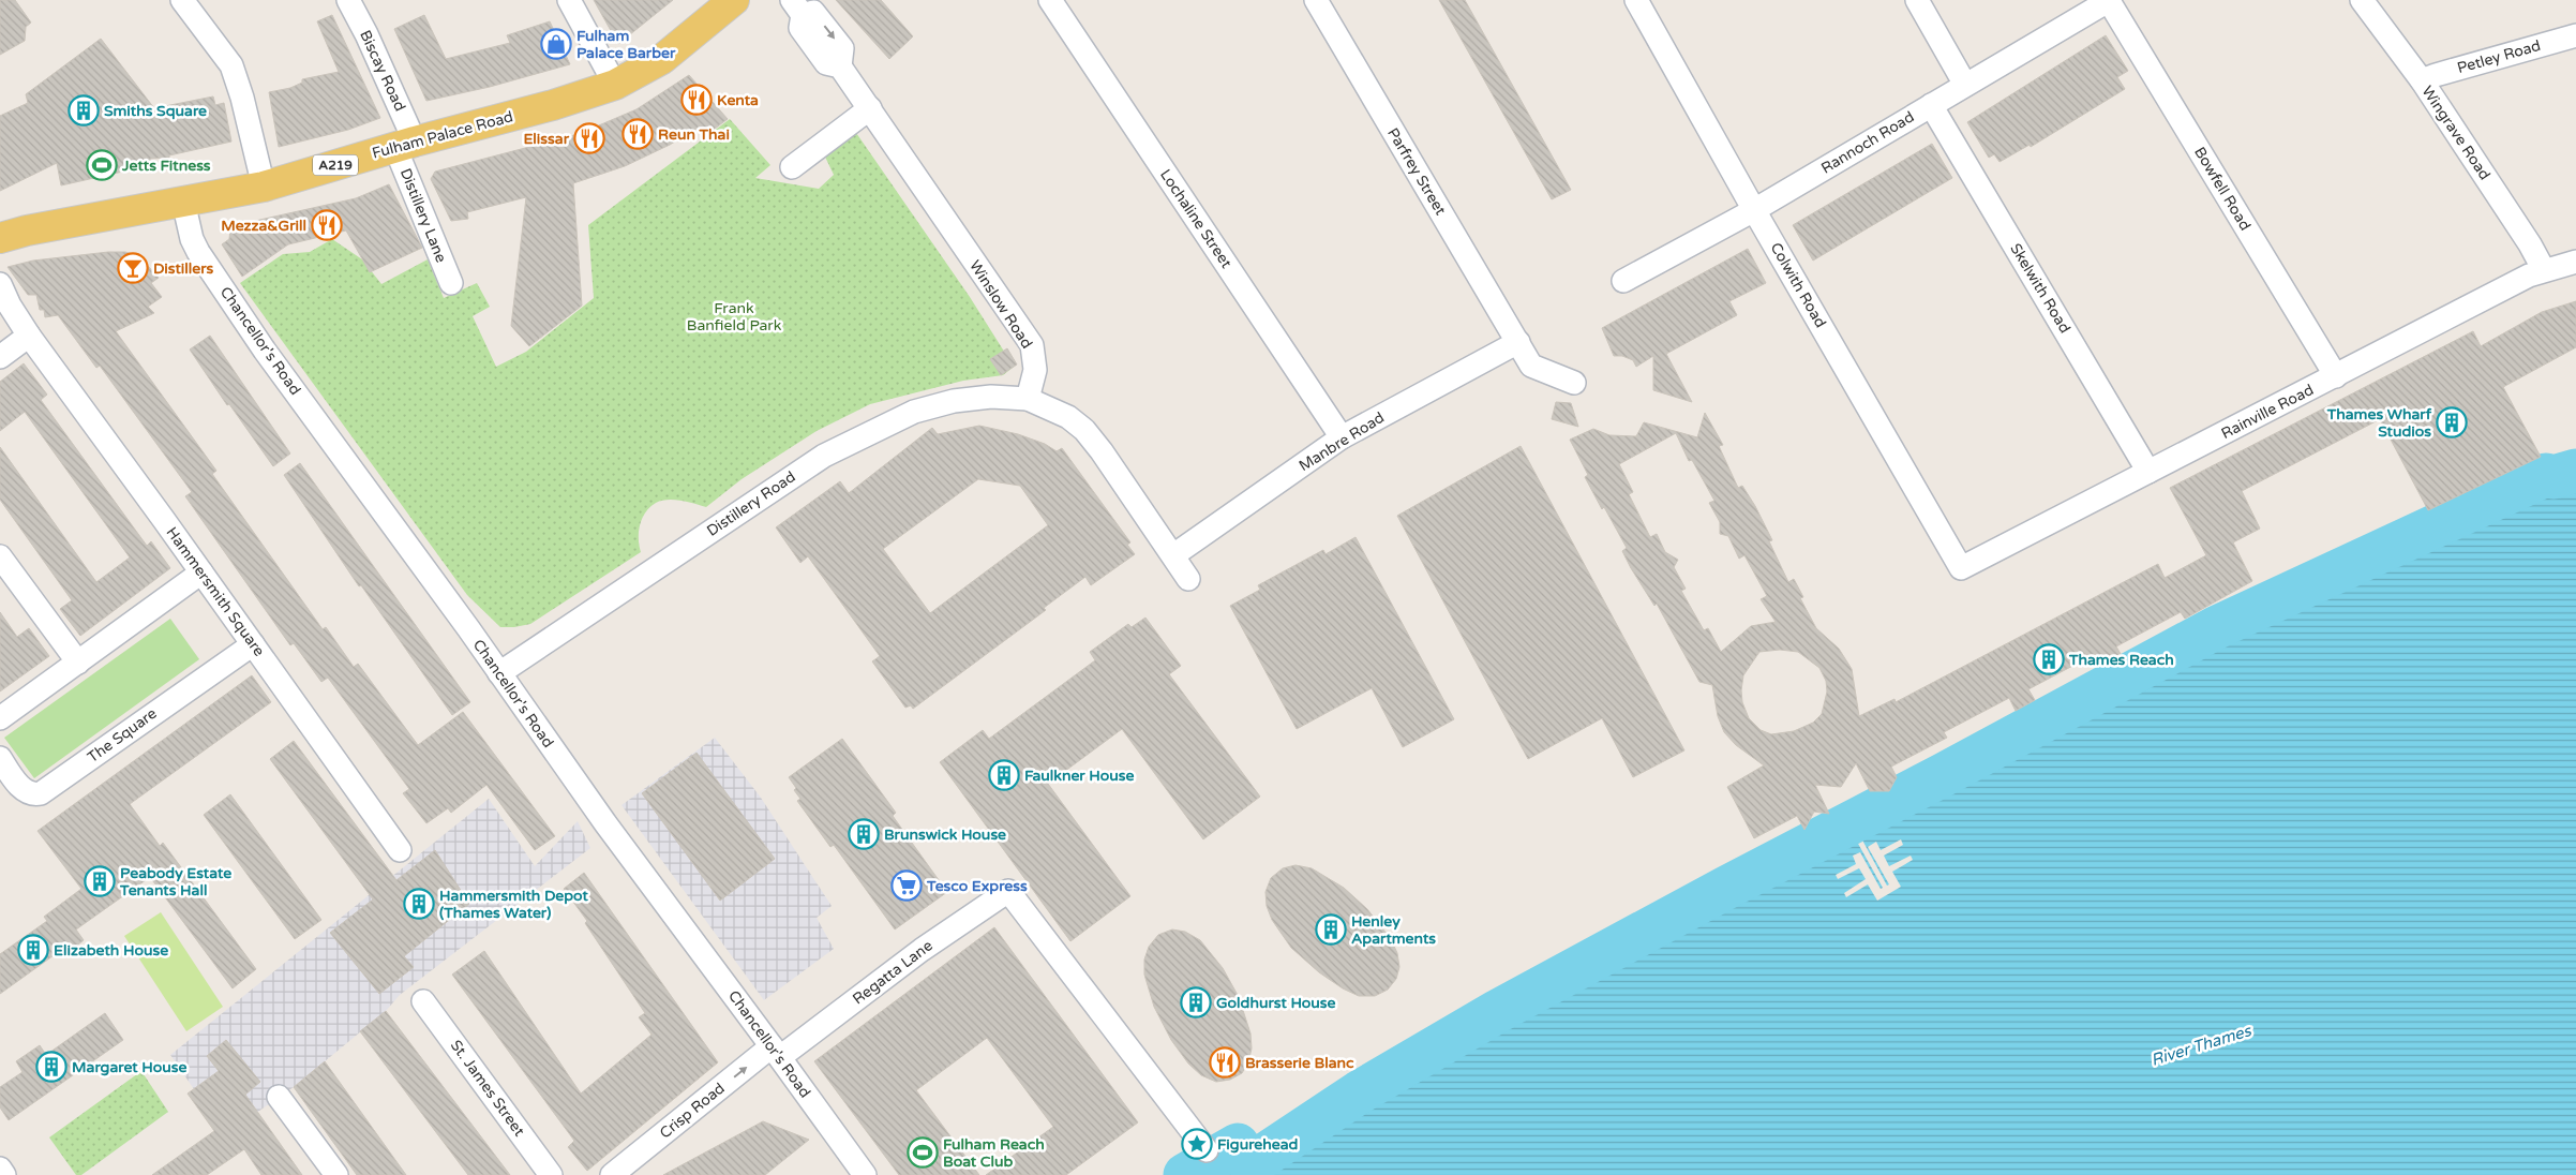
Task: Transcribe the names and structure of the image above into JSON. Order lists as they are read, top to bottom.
{
  "streets": {
    "main road": ["Fulham Palace Road", "A219"],
    "street": [
      "Petley Road",
      "Biscay Road",
      "Wingrave Road",
      "Rannoch Road",
      "Parfrey Street",
      "Bowfell Road",
      "Distillery Lane",
      "Lochaline Street",
      "Colwith Road",
      "Skelwith Road",
      "Winslow Road",
      "Chancellor's Road",
      "Rainville Road",
      "Manbre Road",
      "Distillery Road",
      "Hammersmith Square",
      "The Square",
      "Regatta Lane",
      "St. James Street",
      "Crisp Road"
    ]
  },
  "crossings": [
    ["Petley Road", "Wingrave Road"],
    ["Biscay Road", "Fulham Palace Road"],
    ["Biscay Road", "Distillery Lane"],
    ["Wingrave Road", "Rainville Road"],
    ["Fulham Palace Road", "Distillery Lane"],
    ["Fulham Palace Road", "Chancellor's Road"],
    ["Rannoch Road", "Bowfell Road"],
    ["Rannoch Road", "Colwith Road"],
    ["Rannoch Road", "Skelwith Road"],
    ["Parfrey Street", "Manbre Road"],
    ["Bowfell Road", "Rainville Road"],
    ["Lochaline Street", "Manbre Road"],
    ["Colwith Road", "Rainville Road"],
    ["Skelwith Road", "Rainville Road"],
    ["Winslow Road", "Distillery Road"],
    ["Chancellor's Road", "Distillery Road"],
    ["Chancellor's Road", "Regatta Lane"],
    ["Chancellor's Road", "Crisp Road"],
    ["Hammersmith Square", "The Square"],
    ["Regatta Lane", "Crisp Road"]
  ],
  "one_way": ["Crisp Road"],
  "water": ["River Thames"],
  "parks": ["Frank Banfield Park"],
  "places": {
    "shop": ["Fulham Palace Barber"],
    "restaurant": [
      "Kenta",
      "Reun Thai",
      "Elissar",
      "Mezza&Grill",
      "Brasserie Blanc"
    ],
    "building": [
      "Smiths Square",
      "Thames Wharf Studios",
      "Thames Reach",
      "Faulkner House",
      "Brunswick House",
      "Peabody Estate Tenants Hall",
      "Hammersmith Depot (Thames Water)",
      "Henley Apartments",
      "Elizabeth House",
      "Goldhurst House",
      "Margaret House"
    ],
    "sports": ["Jetts Fitness", "Fulham Reach Boat Club"],
    "bar": ["Distillers"],
    "supermarket": ["Tesco Express"],
    "place": ["Figurehead"]
  }
}
